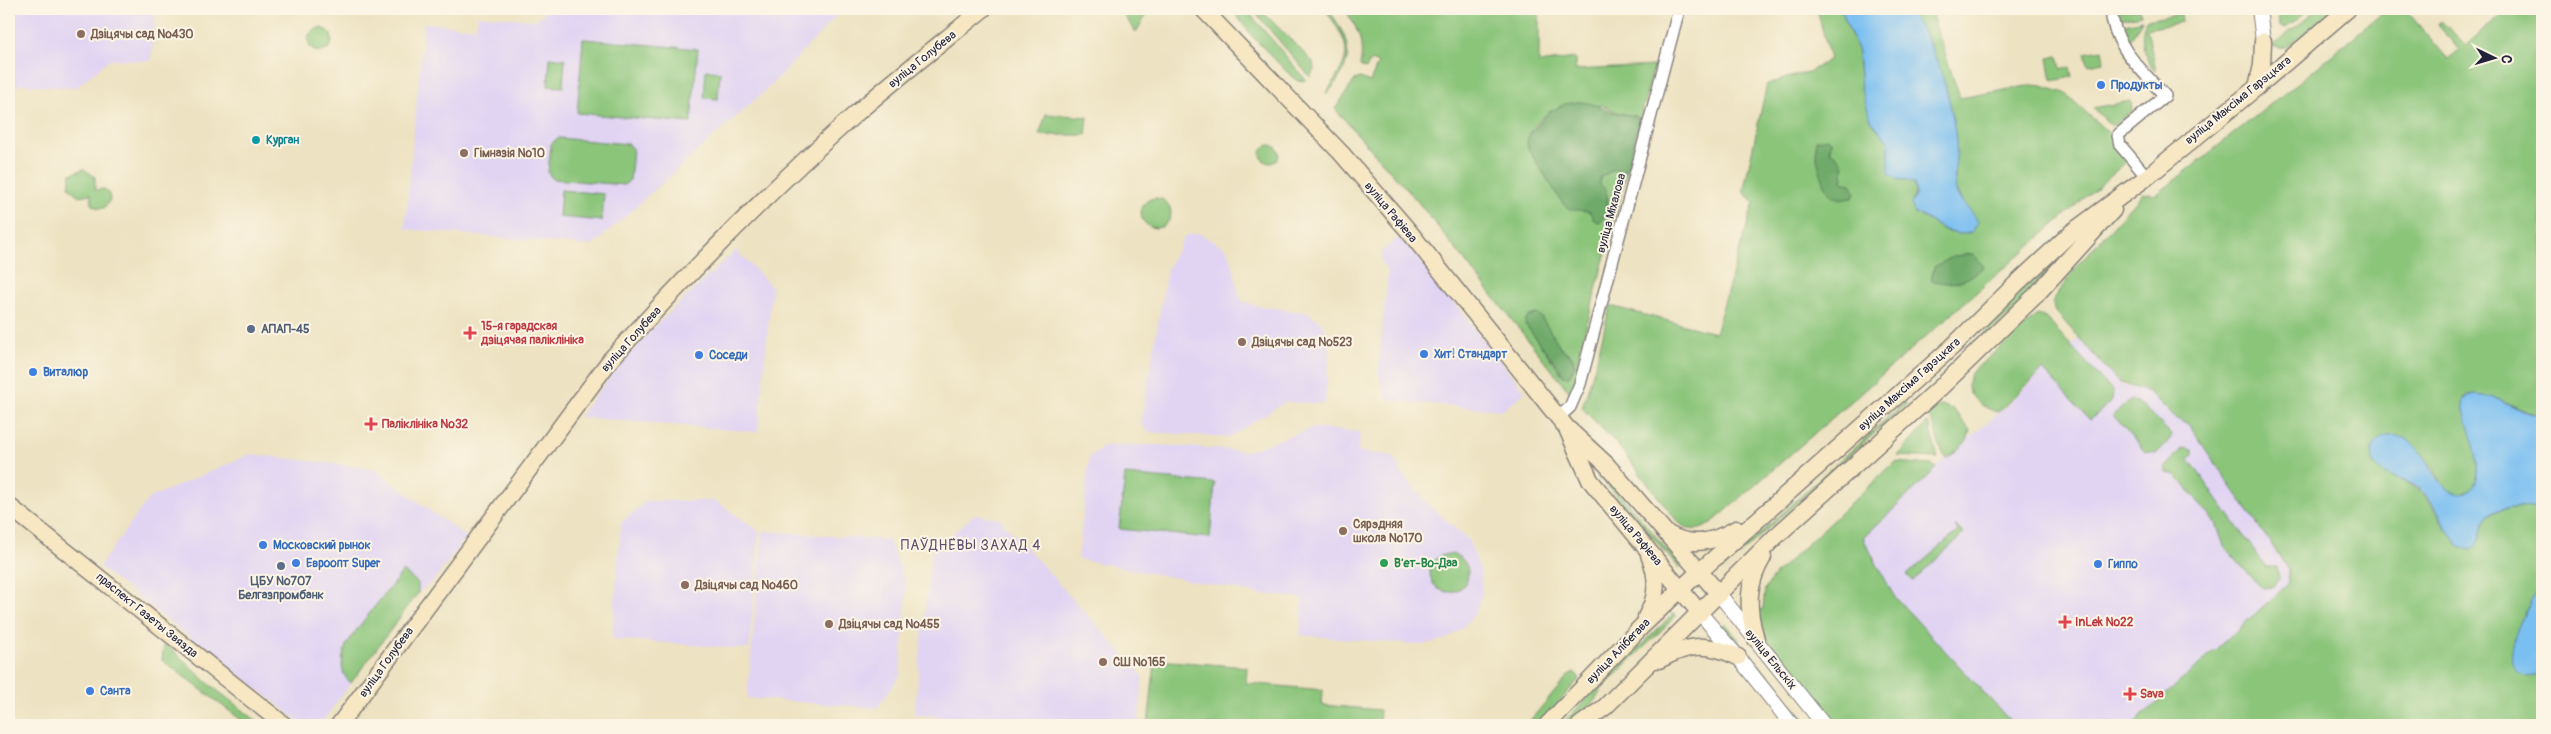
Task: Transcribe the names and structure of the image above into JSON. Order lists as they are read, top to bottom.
{
  "streets": {
    "main road": [
      "вуліца Голубева",
      "вуліца Максіма Гарэцкага",
      "вуліца Рафіева",
      "праспект Газеты Звязда",
      "вуліца Алібегава"
    ],
    "street": ["вуліца Міхалова", "вуліца Ельскіх"]
  },
  "crossings": [
    ["вуліца Максіма Гарэцкага", "вуліца Рафіева"],
    ["вуліца Максіма Гарэцкага", "вуліца Алібегава"],
    ["вуліца Максіма Гарэцкага", "вуліца Ельскіх"],
    ["вуліца Рафіева", "вуліца Міхалова"],
    ["вуліца Рафіева", "вуліца Алібегава"],
    ["вуліца Рафіева", "вуліца Ельскіх"]
  ],
  "districts": ["ПАЎДНЁВЫ ЗАХАД 4"],
  "places": {
    "other": [
      "Дзіцячы сад №430",
      "Продукты",
      "Курган",
      "Гімназія №10",
      "АПАП-45",
      "Дзіцячы сад №523",
      "Хит! Стандарт",
      "Соседи",
      "Виталюр",
      "Сярэдняя школа №170",
      "Московский рынок",
      "Евроопт Super",
      "Вʼет-Во-Даа",
      "Гиппо",
      "ЦБУ №707 Белгазпромбанк",
      "Дзіцячы сад №460",
      "Дзіцячы сад №455",
      "СШ №165",
      "Санта"
    ],
    "health": [
      "15-я гарадская дзіцячая паліклініка",
      "Паліклініка №32",
      "InLek №22",
      "Sava"
    ]
  },
  "north": "right"
}
